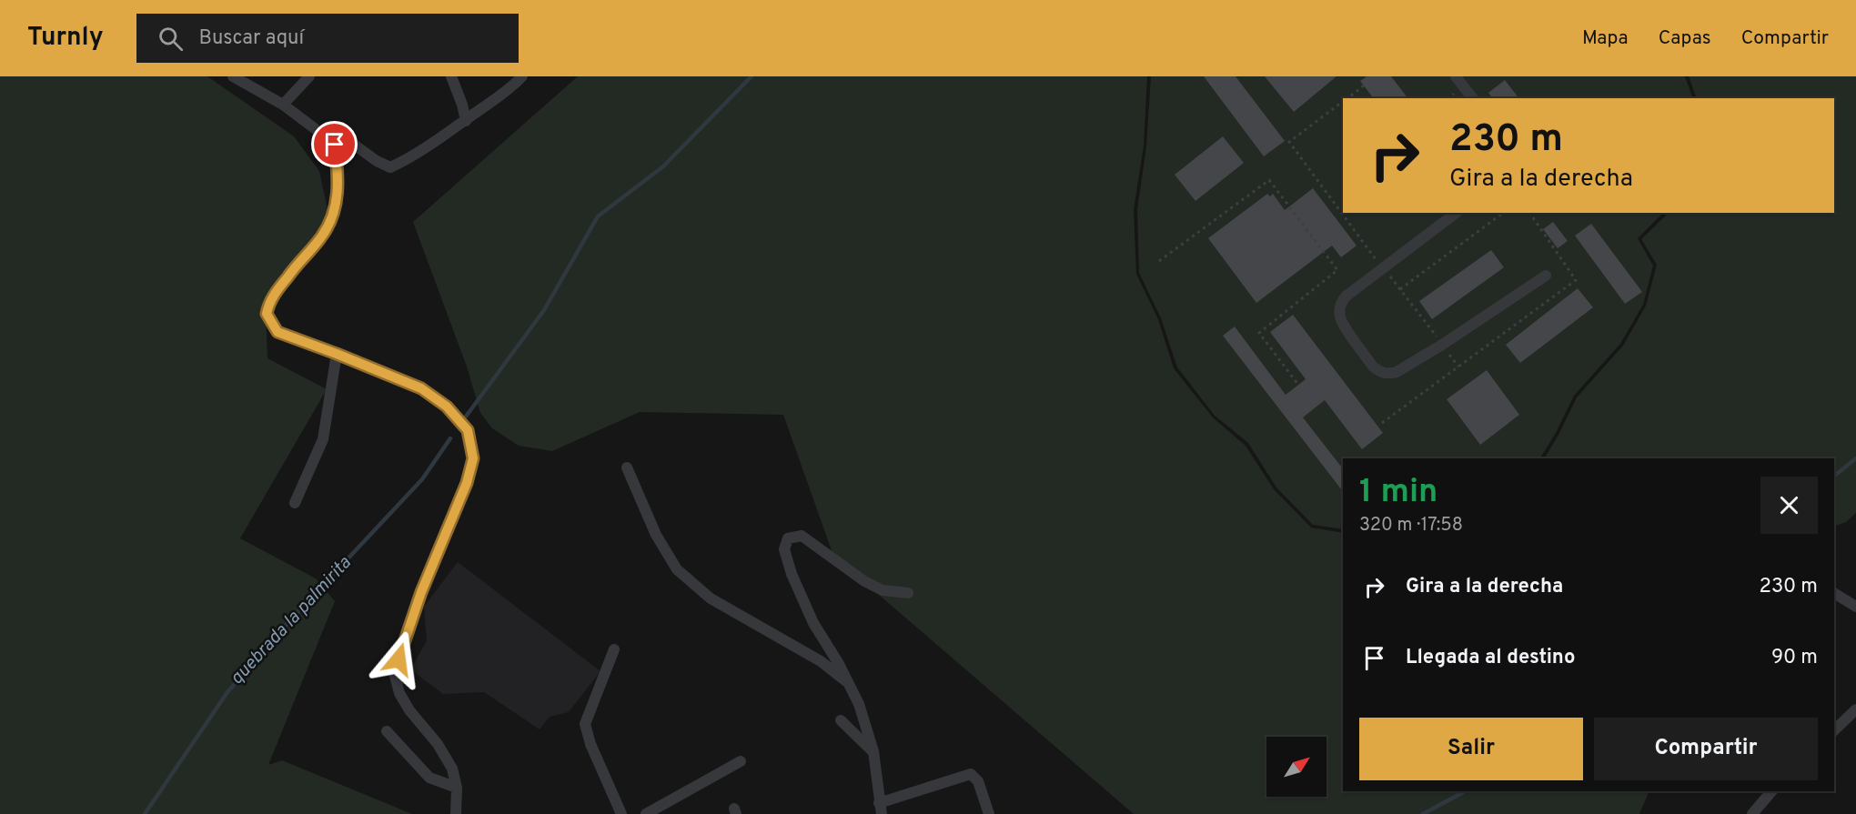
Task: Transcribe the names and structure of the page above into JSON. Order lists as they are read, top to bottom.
{
  "water": ["quebrada la palmirita"],
  "north": "top right",
  "page": {
    "header": "Turnly",
    "search": "Buscar aquí",
    "nav": ["Mapa", "Capas", "Compartir"],
    "turn": ["230 m", "Gira a la derecha"],
    "heading": ["1 min", "320 m · 17:58"],
    "list": [
      {
        "name": "Gira a la derecha",
        "value": "230 m"
      },
      {
        "name": "Llegada al destino",
        "value": "90 m"
      }
    ],
    "buttons": ["Salir", "Compartir"]
  }
}
